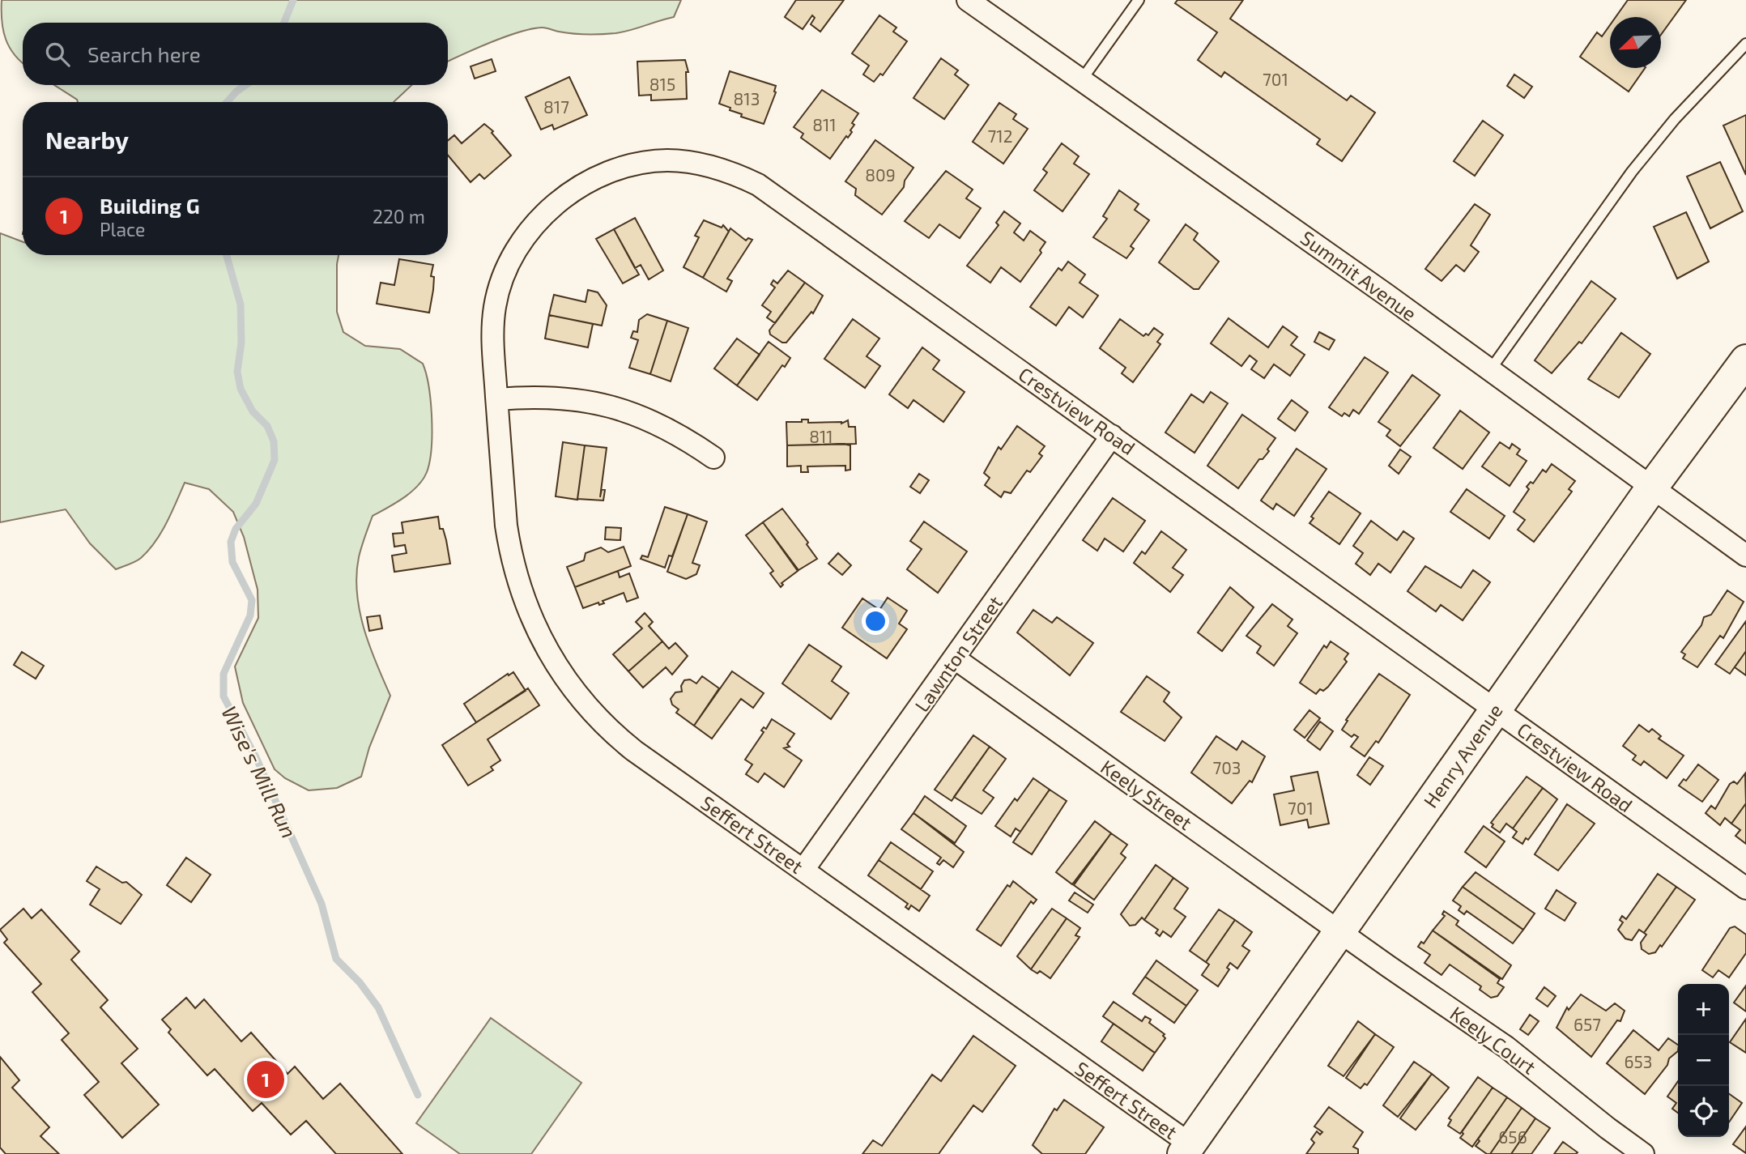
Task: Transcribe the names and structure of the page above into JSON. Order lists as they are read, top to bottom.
{
  "streets": {
    "main road": ["Henry Avenue"],
    "street": [
      "Summit Avenue",
      "Crestview Road",
      "Lawnton Street",
      "Keely Street",
      "Seffert Street",
      "Keely Court"
    ]
  },
  "crossings": [
    ["Summit Avenue", "Henry Avenue"],
    ["Crestview Road", "Lawnton Street"],
    ["Crestview Road", "Henry Avenue"],
    ["Crestview Road", "Seffert Street"],
    ["Lawnton Street", "Keely Street"],
    ["Lawnton Street", "Seffert Street"],
    ["Henry Avenue", "Keely Street"],
    ["Henry Avenue", "Seffert Street"],
    ["Henry Avenue", "Keely Court"],
    ["Keely Street", "Keely Court"]
  ],
  "water": ["Wise's Mill Run"],
  "house_numbers": [
    "701",
    "815",
    "813",
    "817",
    "811",
    "712",
    "809",
    "811",
    "703",
    "701",
    "657",
    "653",
    "656"
  ],
  "north": "bottom left",
  "page": {
    "search": "Search here",
    "heading": "Nearby",
    "list": [
      {
        "mark": "1",
        "name": "Building G",
        "note": "Place",
        "value": "220 m"
      }
    ],
    "map_buttons": ["+", "−"],
    "pins": "1"
  }
}
